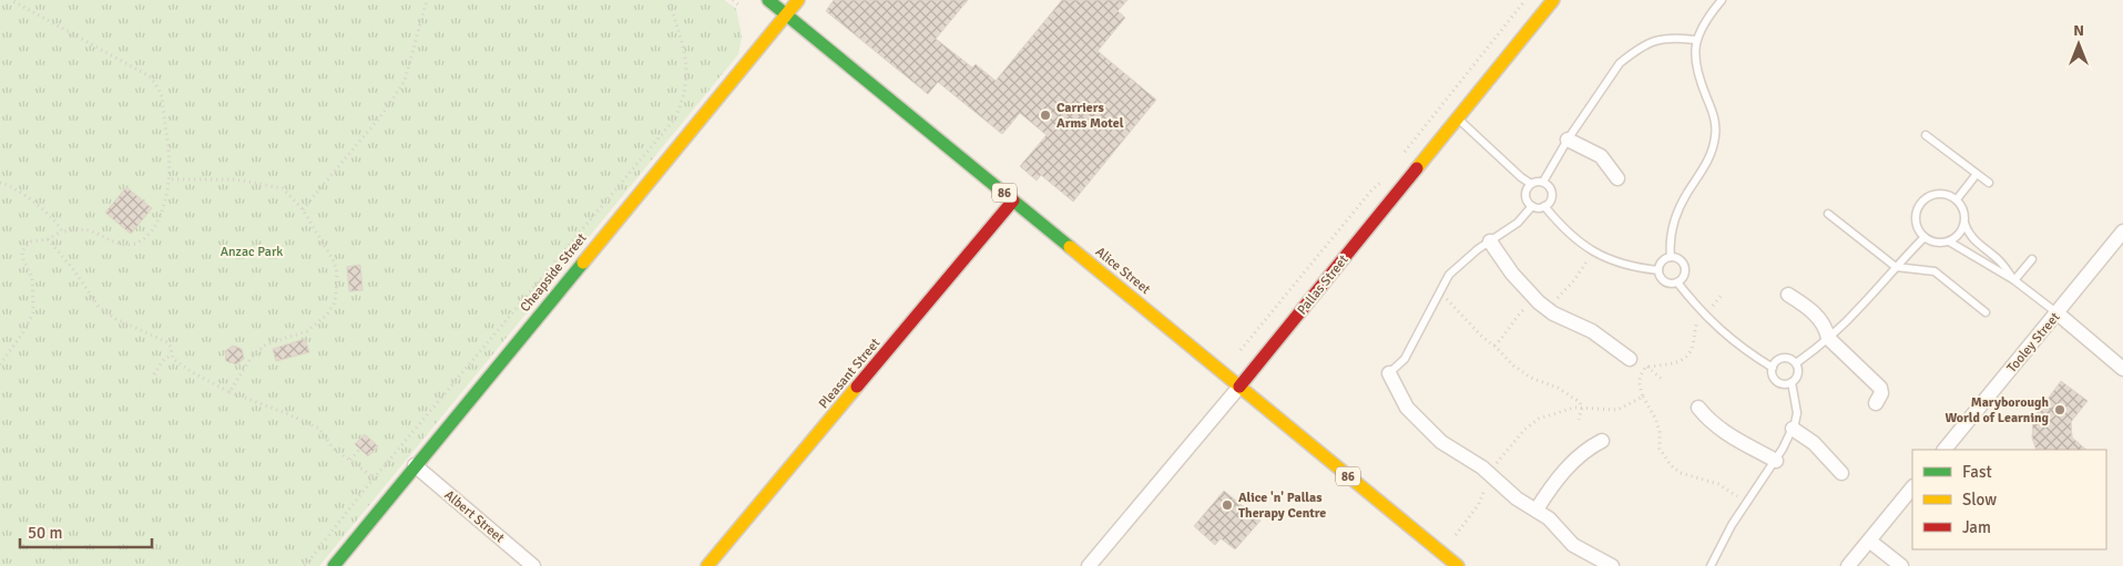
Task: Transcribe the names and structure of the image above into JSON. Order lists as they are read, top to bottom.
{
  "streets": {
    "street": [
      "86",
      "Alice Street",
      "Cheapside Street",
      "Pallas Street",
      "Tooley Street",
      "Pleasant Street",
      "Albert Street"
    ]
  },
  "crossings": [
    ["Alice Street", "Cheapside Street"],
    ["Alice Street", "Pallas Street"],
    ["Alice Street", "Pleasant Street"],
    ["Cheapside Street", "Albert Street"]
  ],
  "parks": ["Anzac Park"],
  "places": ["Carriers Arms Motel", "Maryborough World of Learning", "Alice 'n' Pallas Therapy Centre"],
  "legend": ["Fast", "Slow", "Jam"],
  "scale_bar": "50 m",
  "north": "top"
}
